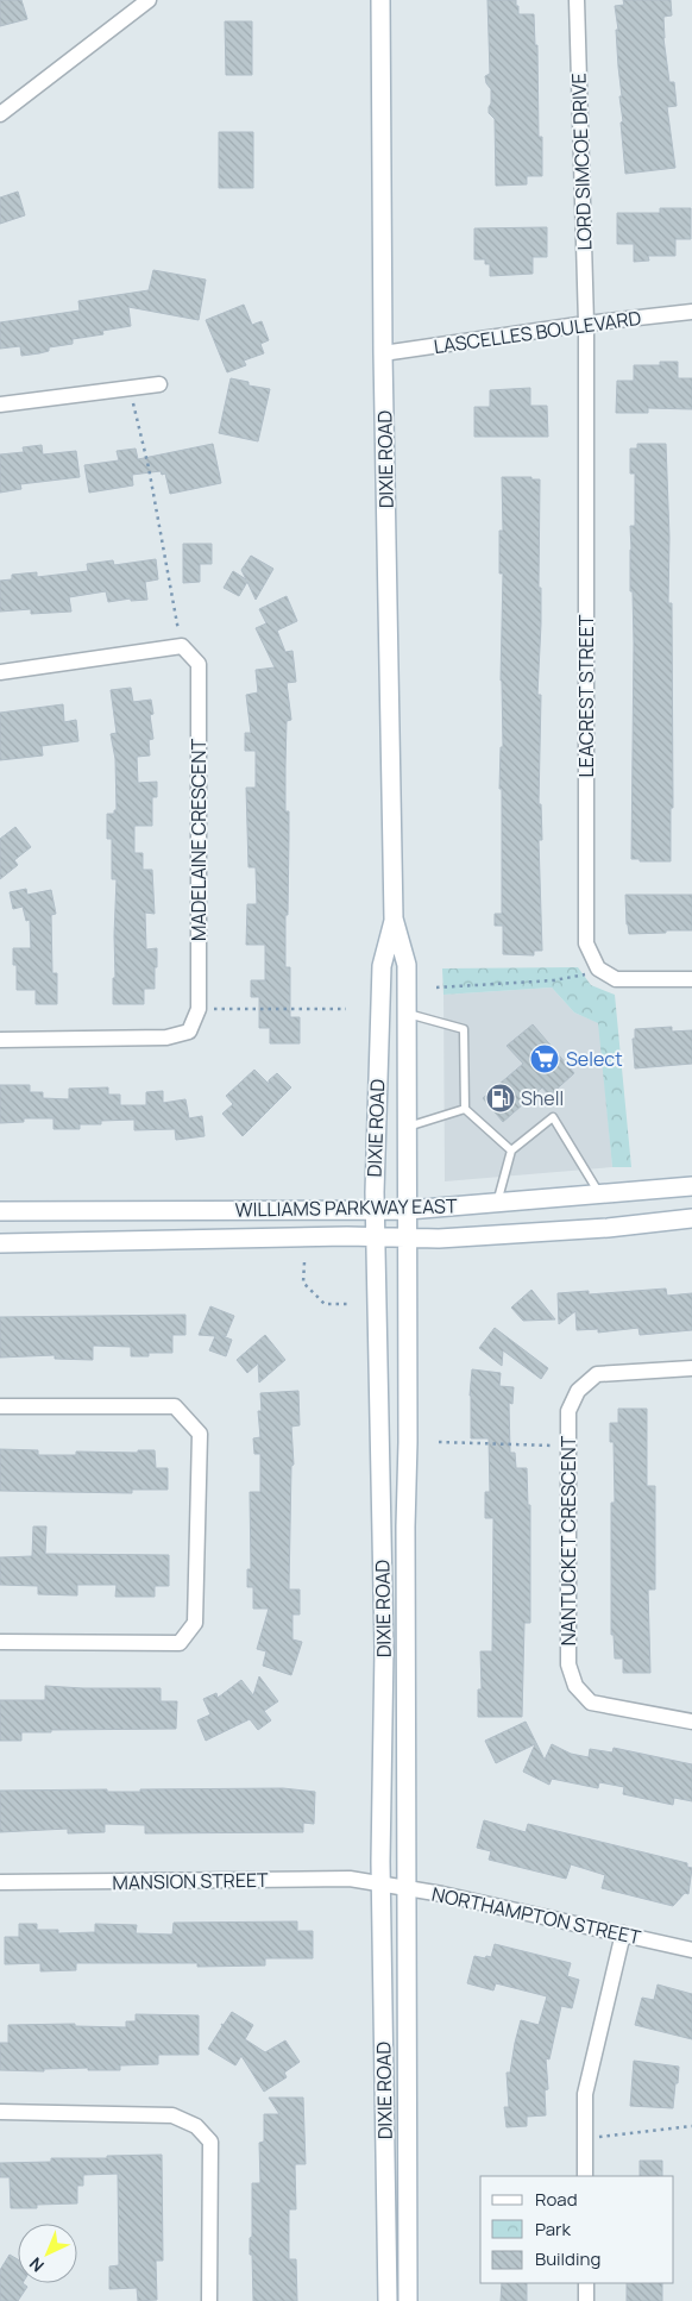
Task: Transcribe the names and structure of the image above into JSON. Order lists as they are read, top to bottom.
{
  "streets": {
    "main road": ["DIXIE ROAD", "WILLIAMS PARKWAY EAST"],
    "street": [
      "LORD SIMCOE DRIVE",
      "LASCELLES BOULEVARD",
      "LEACREST STREET",
      "MADELAINE CRESCENT",
      "NANTUCKET CRESCENT",
      "MANSION STREET",
      "NORTHAMPTON STREET"
    ]
  },
  "crossings": [
    ["LORD SIMCOE DRIVE", "LASCELLES BOULEVARD"],
    ["LORD SIMCOE DRIVE", "LEACREST STREET"],
    ["LASCELLES BOULEVARD", "DIXIE ROAD"],
    ["LASCELLES BOULEVARD", "LEACREST STREET"],
    ["DIXIE ROAD", "WILLIAMS PARKWAY EAST"],
    ["DIXIE ROAD", "MANSION STREET"],
    ["DIXIE ROAD", "NORTHAMPTON STREET"],
    ["MANSION STREET", "NORTHAMPTON STREET"]
  ],
  "places": {
    "supermarket": ["Select"],
    "fuel station": ["Shell"]
  },
  "legend": ["Road", "Park", "Building"],
  "north": "bottom left"
}
